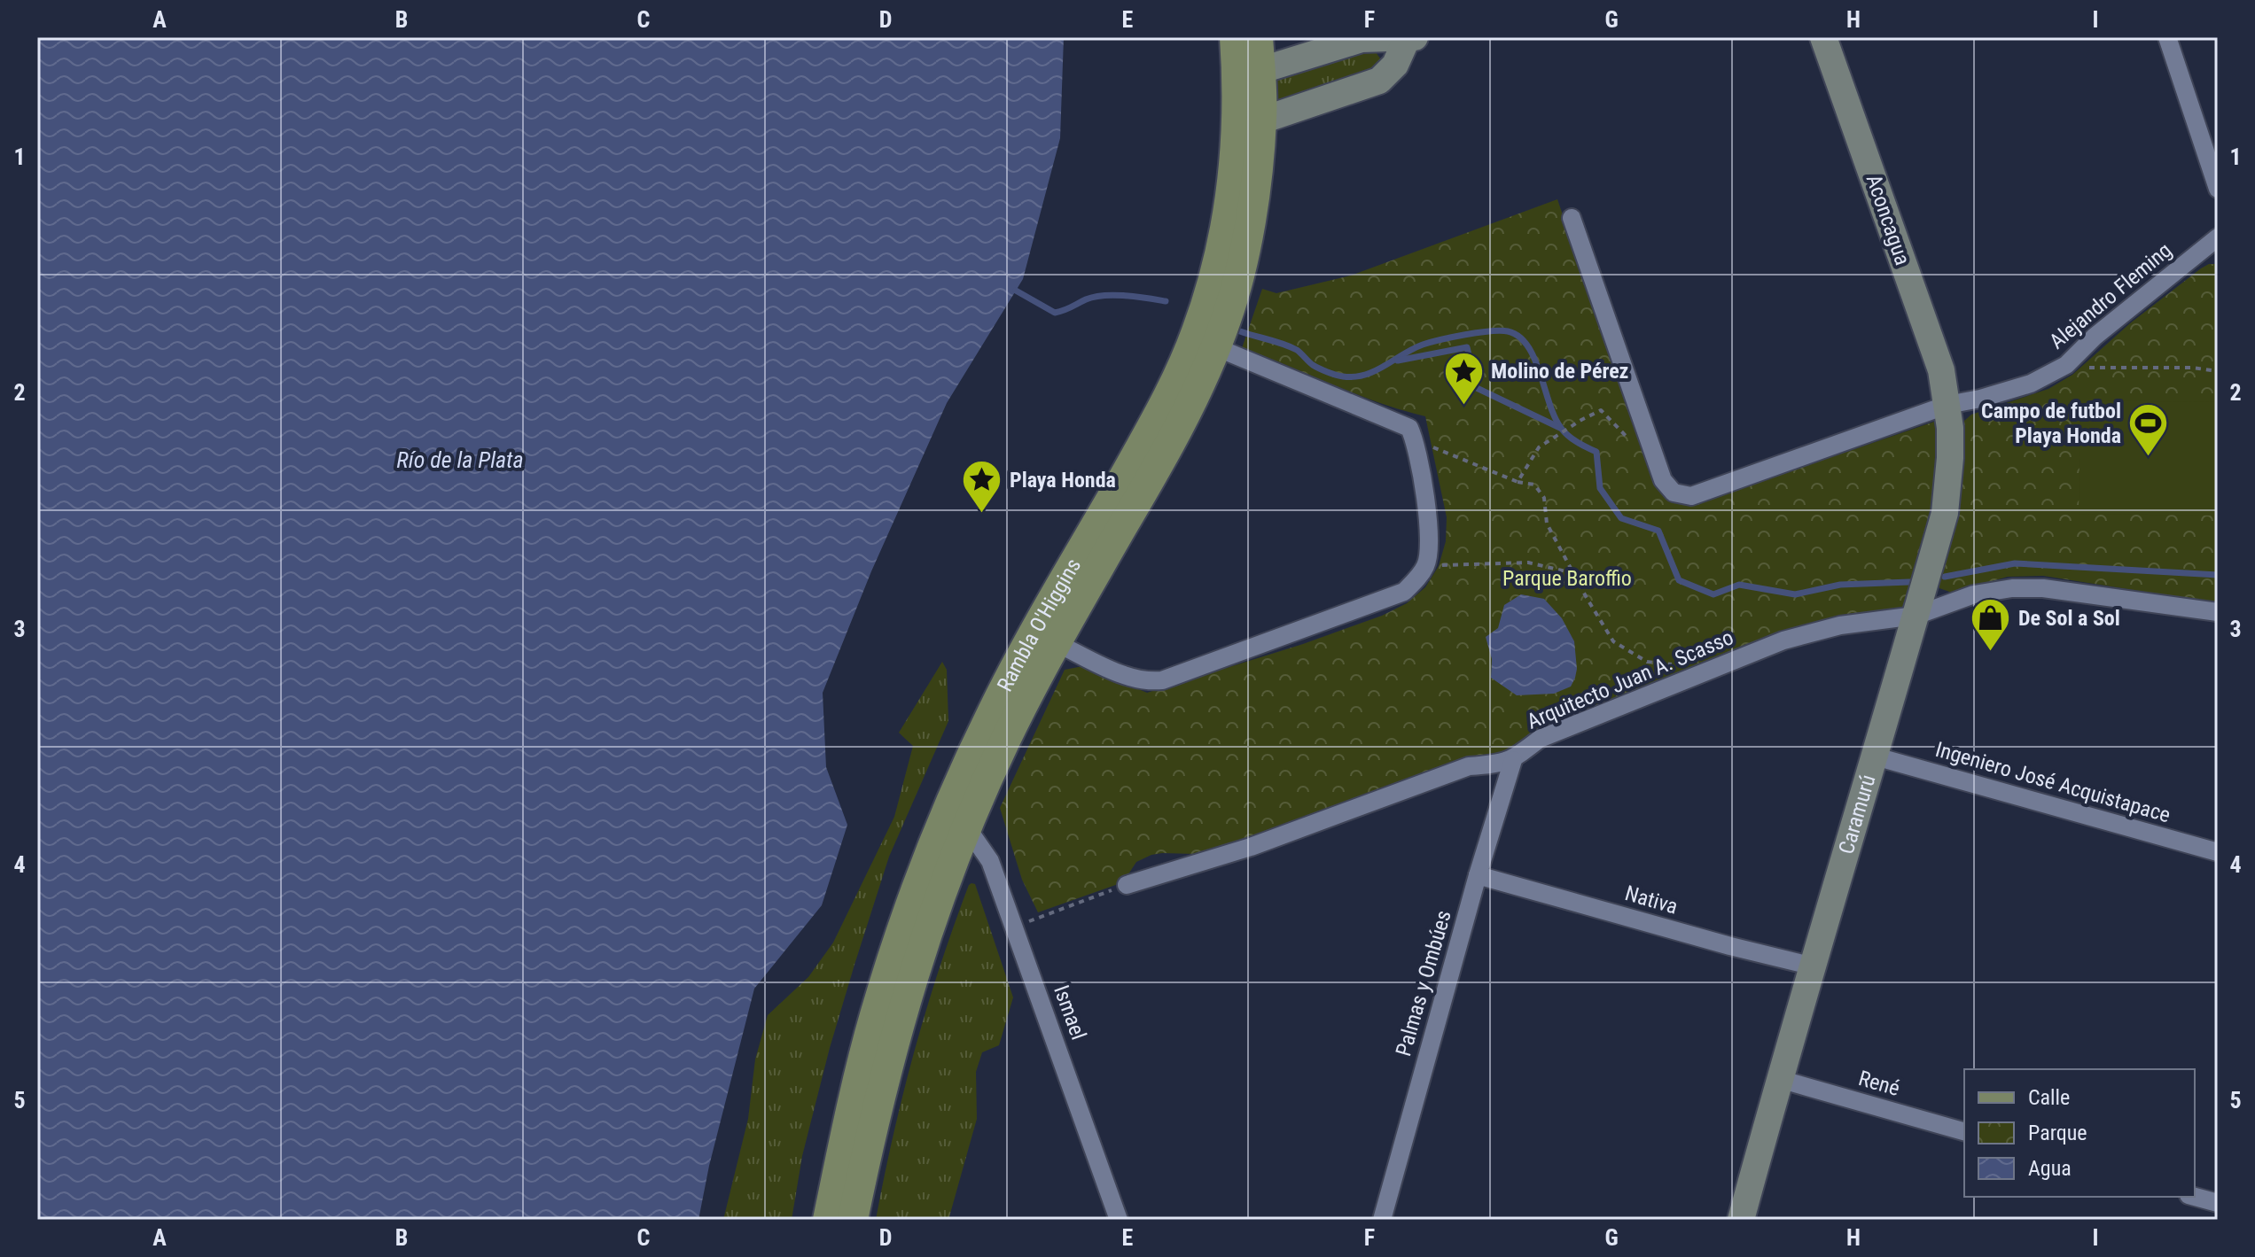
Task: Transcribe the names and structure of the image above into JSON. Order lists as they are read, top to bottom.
{
  "streets": {
    "main road": ["Aconcagua", "Rambla O'Higgins", "Caramurú"],
    "street": [
      "Alejandro Fleming",
      "Arquitecto Juan A. Scasso",
      "Ingeniero José Acquistapace",
      "Nativa",
      "Palmas y Ombúes",
      "Ismael",
      "René"
    ]
  },
  "crossings": [
    ["Aconcagua", "Alejandro Fleming"],
    ["Aconcagua", "Caramurú"],
    ["Alejandro Fleming", "Caramurú"],
    ["Rambla O'Higgins", "Ismael"],
    ["Arquitecto Juan A. Scasso", "Caramurú"],
    ["Arquitecto Juan A. Scasso", "Palmas y Ombúes"],
    ["Ingeniero José Acquistapace", "Caramurú"],
    ["Caramurú", "Nativa"],
    ["Caramurú", "René"],
    ["Nativa", "Palmas y Ombúes"]
  ],
  "water": ["Río de la Plata"],
  "parks": ["Parque Baroffio"],
  "places": {
    "place": ["Molino de Pérez", "Playa Honda"],
    "sports": ["Campo de futbol Playa Honda"],
    "shop": ["De Sol a Sol"]
  },
  "legend": ["Calle", "Parque", "Agua"],
  "grid": {
    "columns": [
      "A",
      "B",
      "C",
      "D",
      "E",
      "F",
      "G",
      "H",
      "I"
    ],
    "rows": [
      "1",
      "2",
      "3",
      "4",
      "5"
    ]
  }
}
